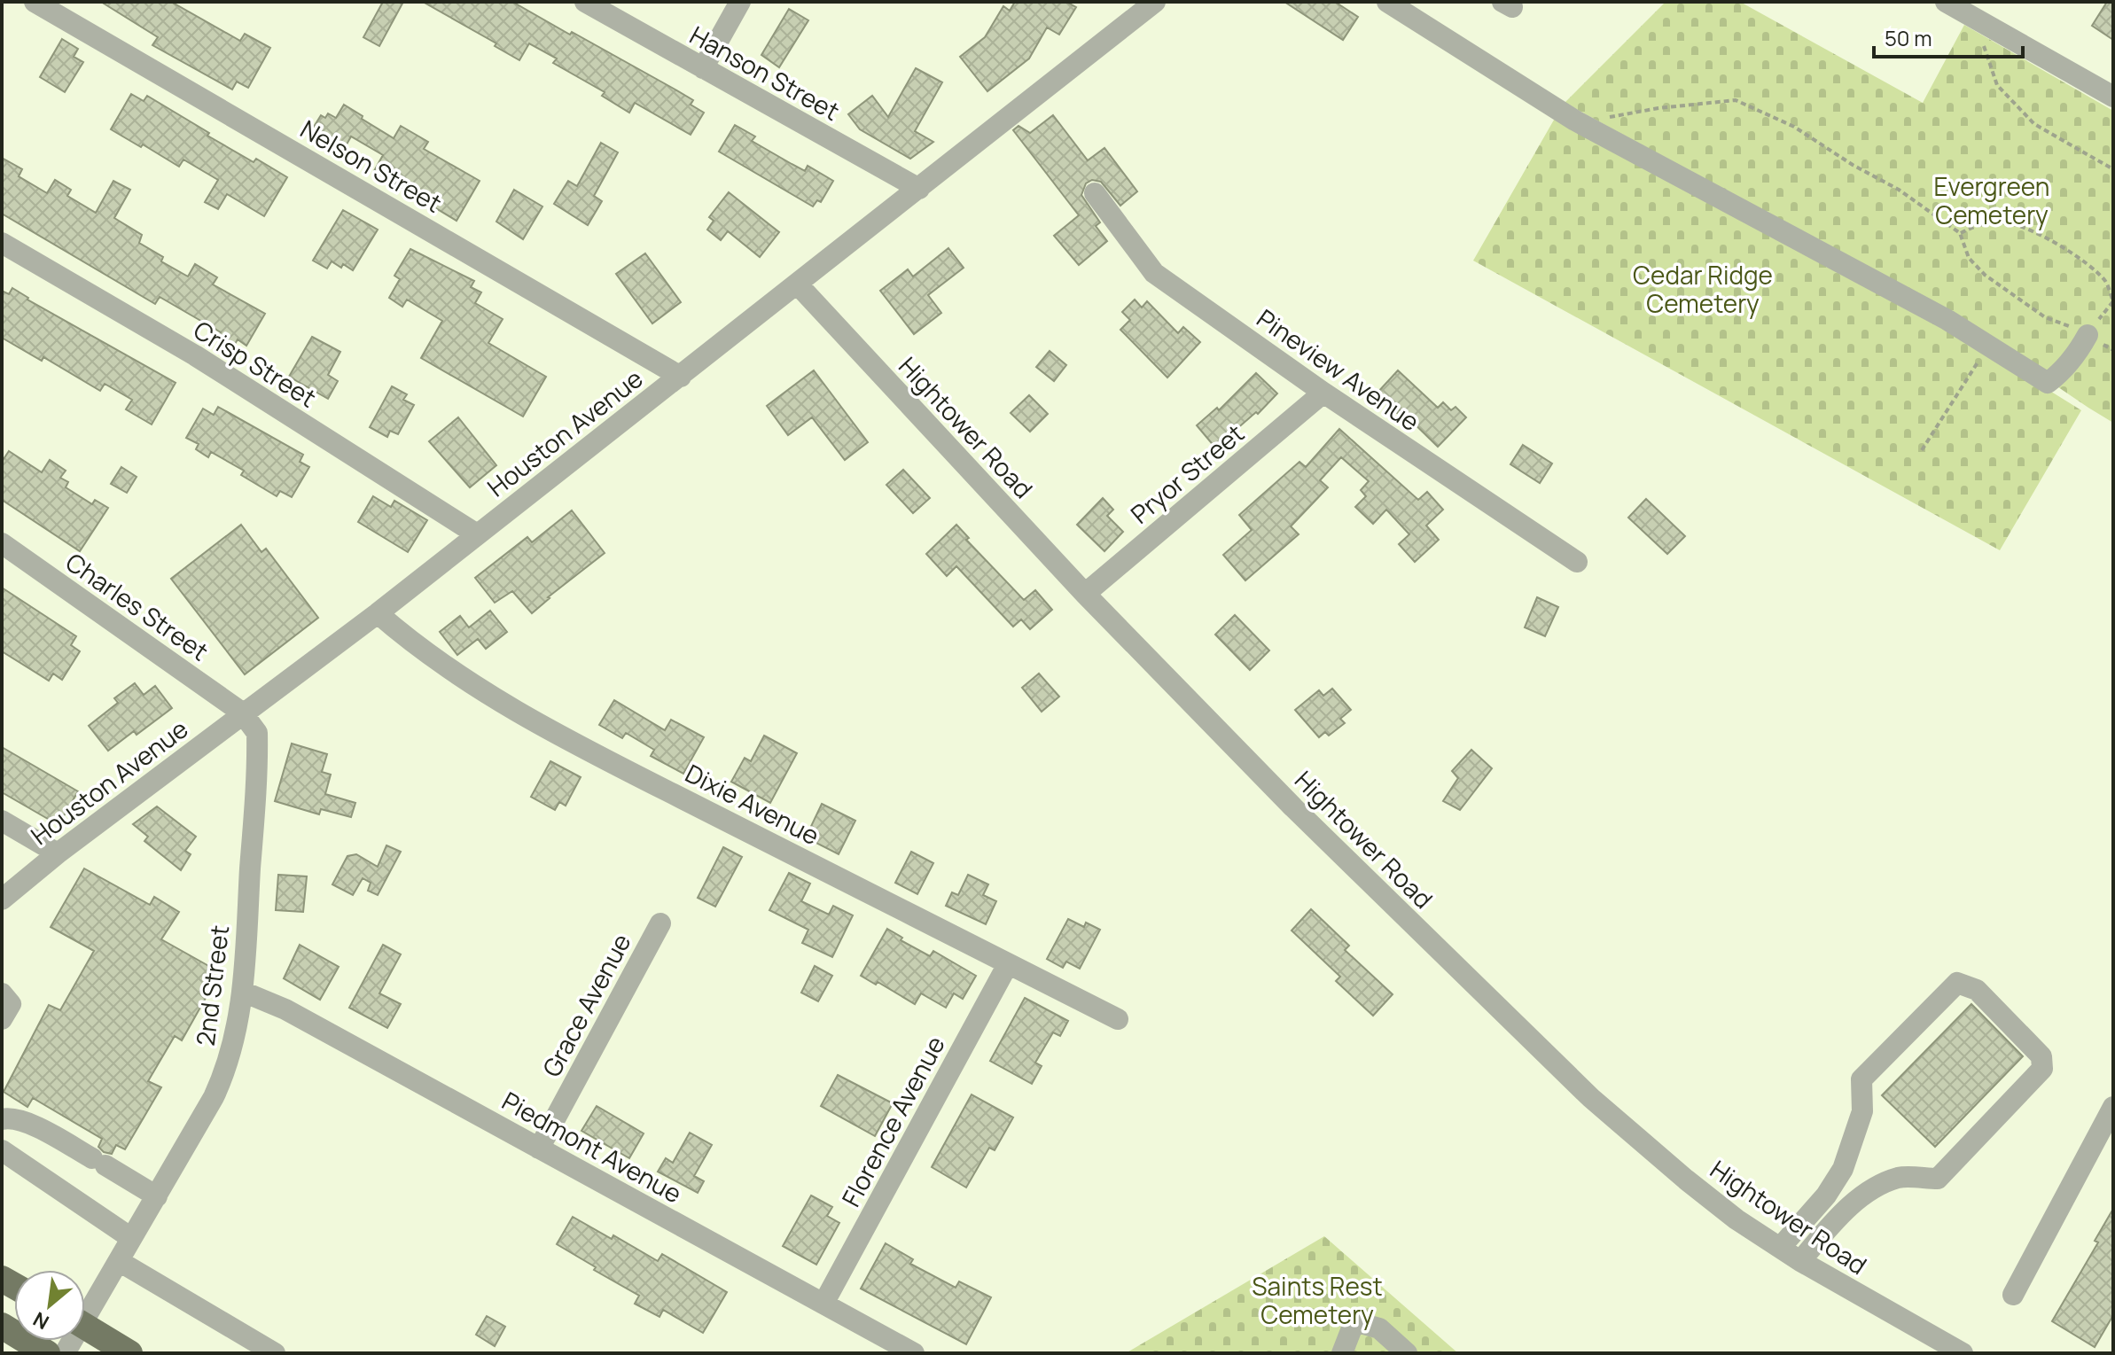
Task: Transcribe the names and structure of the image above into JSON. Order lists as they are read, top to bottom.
{
  "streets": {
    "street": [
      "Hanson Street",
      "Nelson Street",
      "Crisp Street",
      "Pineview Avenue",
      "Hightower Road",
      "Houston Avenue",
      "Pryor Street",
      "Charles Street",
      "Dixie Avenue",
      "2nd Street",
      "Grace Avenue",
      "Florence Avenue",
      "Piedmont Avenue"
    ]
  },
  "crossings": [
    ["Hanson Street", "Houston Avenue"],
    ["Nelson Street", "Houston Avenue"],
    ["Crisp Street", "Houston Avenue"],
    ["Pineview Avenue", "Pryor Street"],
    ["Hightower Road", "Houston Avenue"],
    ["Hightower Road", "Pryor Street"],
    ["Houston Avenue", "Charles Street"],
    ["Houston Avenue", "Dixie Avenue"],
    ["Houston Avenue", "2nd Street"],
    ["Charles Street", "2nd Street"],
    ["Dixie Avenue", "Florence Avenue"],
    ["2nd Street", "Piedmont Avenue"],
    ["Grace Avenue", "Piedmont Avenue"],
    ["Florence Avenue", "Piedmont Avenue"]
  ],
  "parks": ["Evergreen Cemetery", "Cedar Ridge Cemetery", "Saints Rest Cemetery"],
  "scale_bar": "50 m",
  "north": "bottom left"
}
